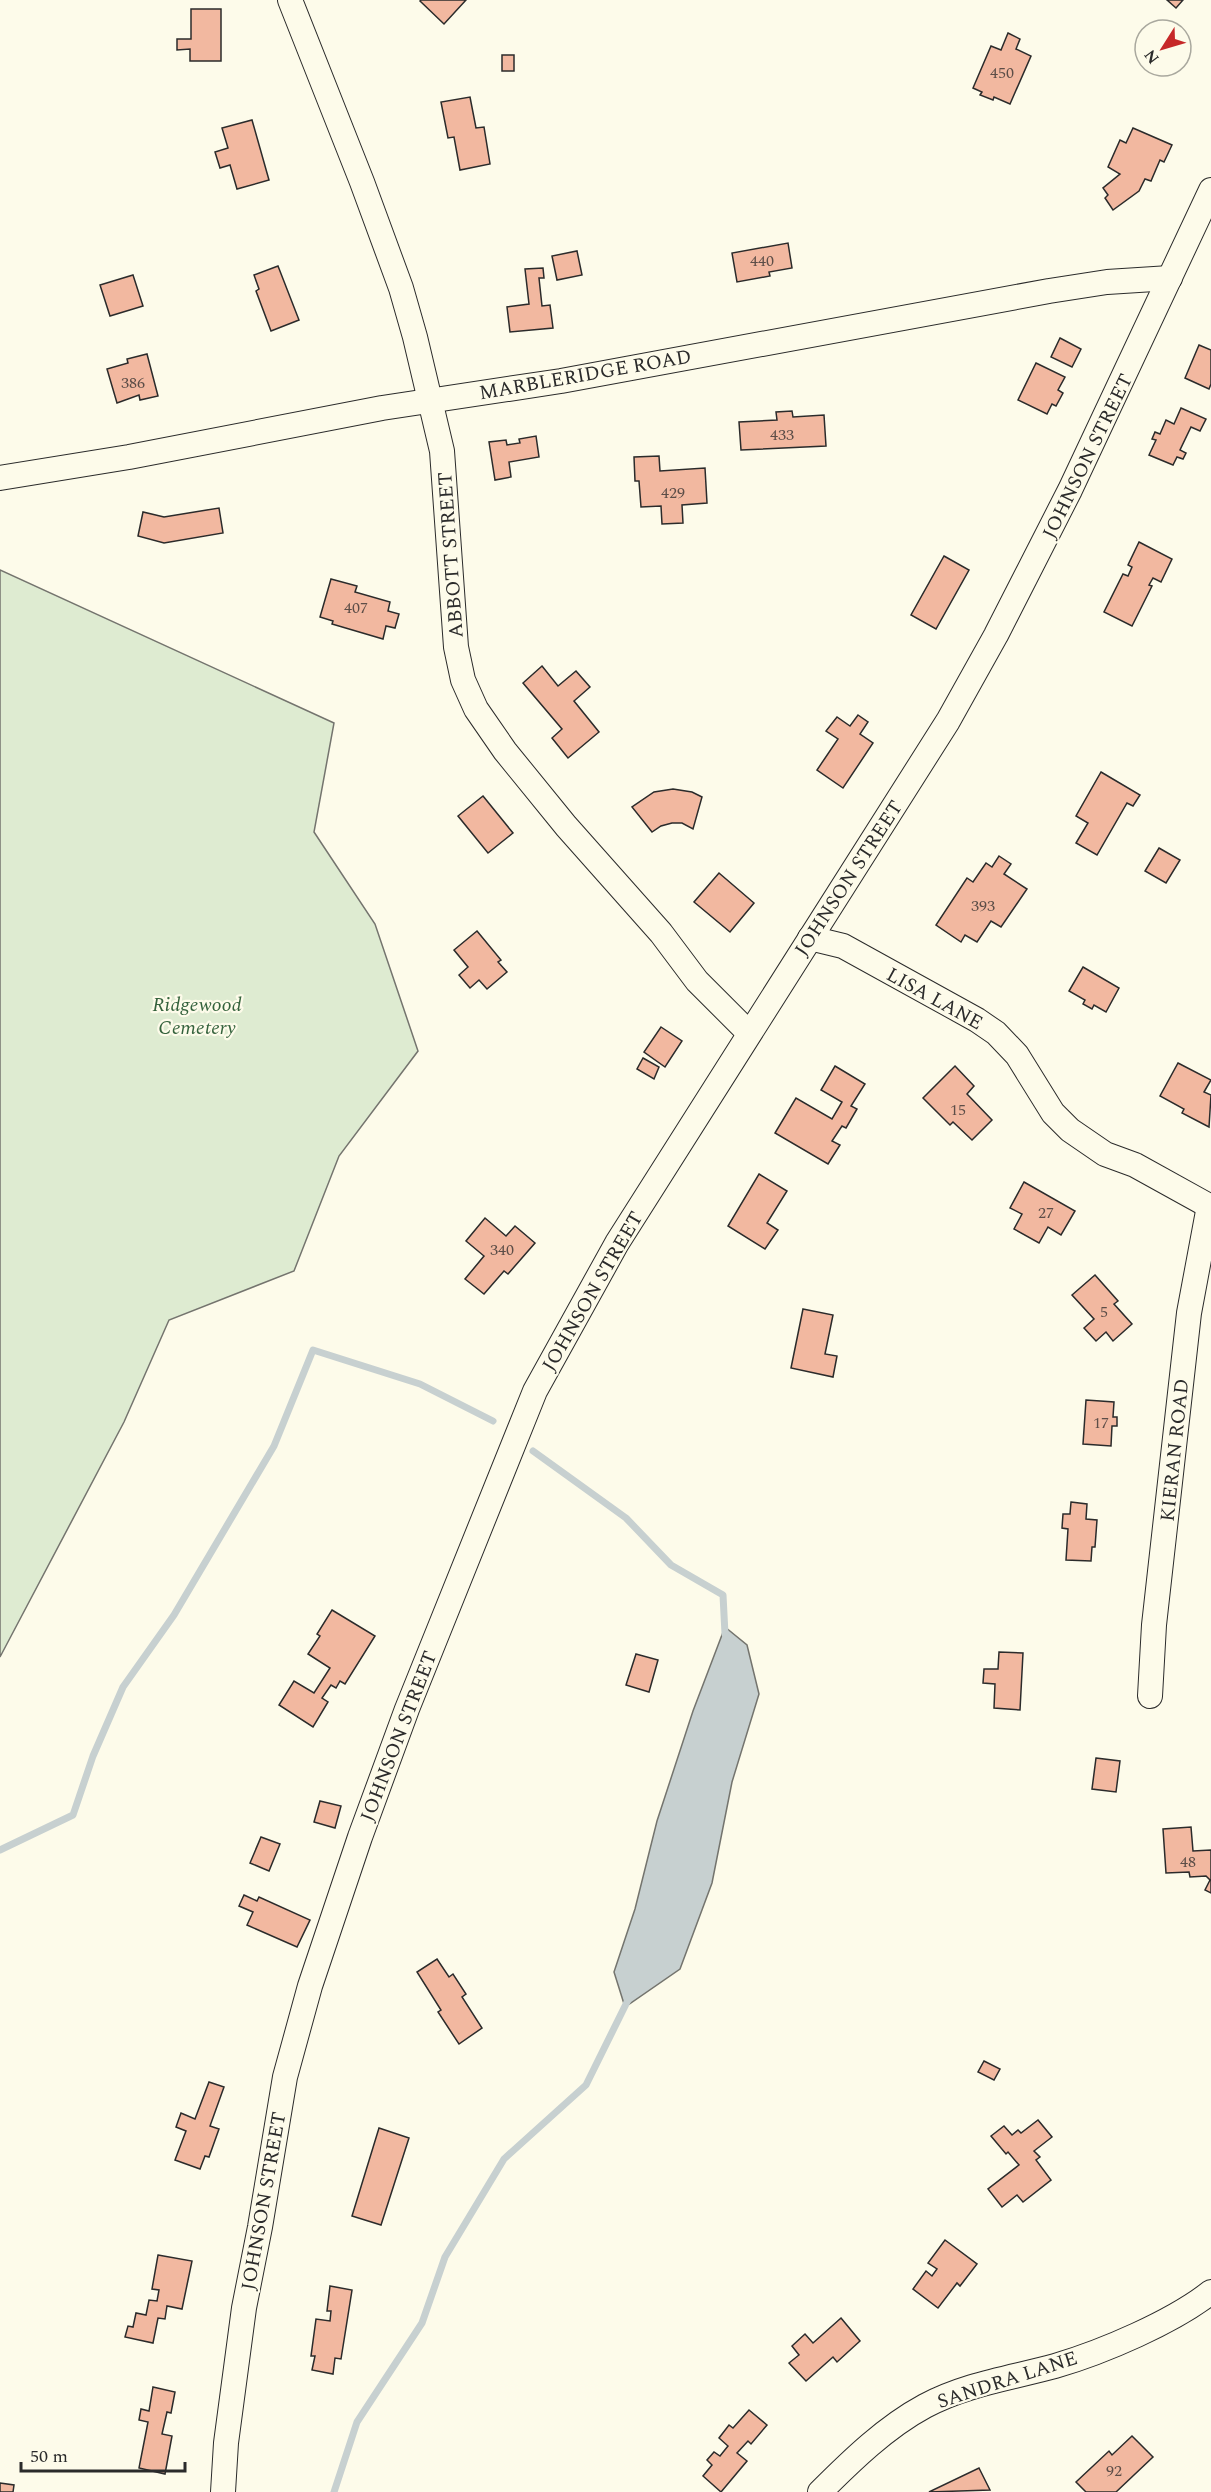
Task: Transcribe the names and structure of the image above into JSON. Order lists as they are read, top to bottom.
{
  "streets": {
    "street": [
      "MARBLERIDGE ROAD",
      "JOHNSON STREET",
      "ABBOTT STREET",
      "LISA LANE",
      "KIERAN ROAD",
      "SANDRA LANE"
    ]
  },
  "crossings": [
    ["MARBLERIDGE ROAD", "JOHNSON STREET"],
    ["MARBLERIDGE ROAD", "ABBOTT STREET"],
    ["JOHNSON STREET", "ABBOTT STREET"],
    ["JOHNSON STREET", "LISA LANE"],
    ["LISA LANE", "KIERAN ROAD"]
  ],
  "parks": ["Ridgewood Cemetery"],
  "house_numbers": [
    "450",
    "440",
    "386",
    "433",
    "429",
    "407",
    "393",
    "15",
    "27",
    "340",
    "5",
    "17",
    "48",
    "92"
  ],
  "scale_bar": "50 m",
  "north": "bottom left"
}
